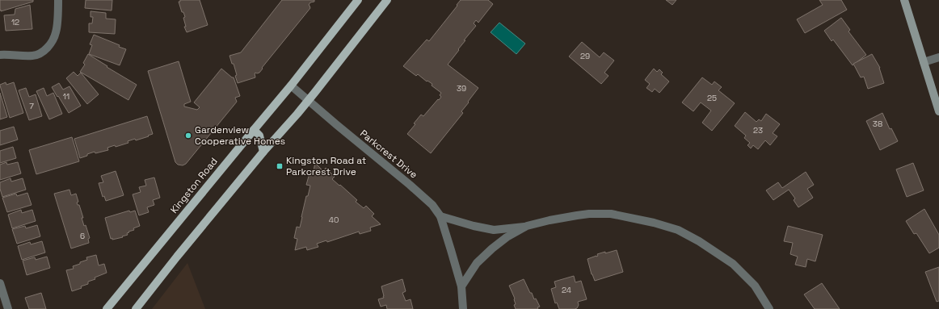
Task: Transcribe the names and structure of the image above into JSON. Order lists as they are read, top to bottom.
{
  "streets": {
    "main road": ["Kingston Road"],
    "street": ["Parkcrest Drive"]
  },
  "crossings": [
    ["Parkcrest Drive", "Kingston Road"]
  ],
  "places": {
    "other": ["Gardenview Cooperative Homes"],
    "transit": ["Kingston Road at Parkcrest Drive"]
  },
  "house_numbers": [
    "12",
    "29",
    "39",
    "11",
    "25",
    "7",
    "38",
    "23",
    "40",
    "6",
    "24"
  ]
}
